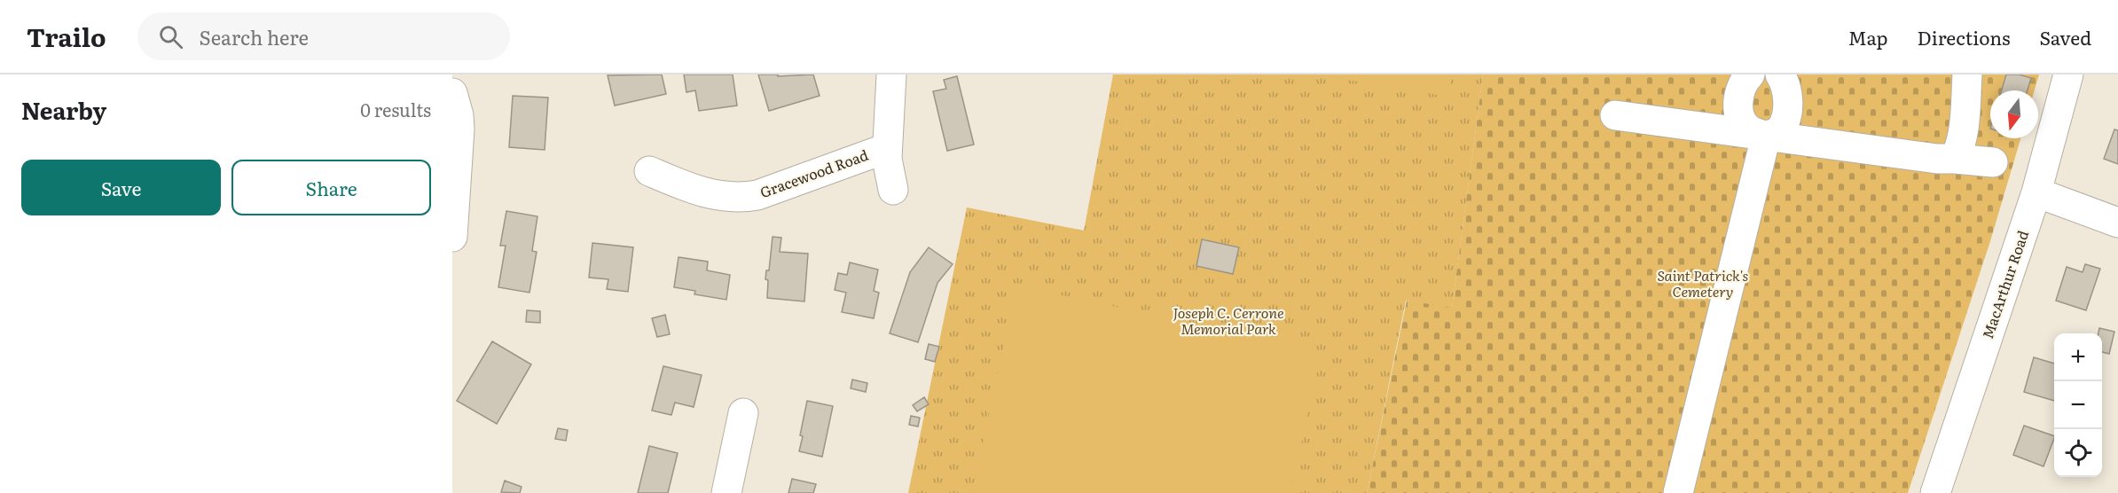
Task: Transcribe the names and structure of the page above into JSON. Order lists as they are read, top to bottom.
{
  "streets": {
    "street": ["Gracewood Road", "MacArthur Road"]
  },
  "parks": ["Saint Patrick's Cemetery", "Joseph C. Cerrone Memorial Park"],
  "north": "bottom",
  "page": {
    "header": "Trailo",
    "search": "Search here",
    "nav": ["Map", "Directions", "Saved"],
    "heading": ["Nearby", "0 results"],
    "buttons": ["Save", "Share"],
    "map_buttons": ["+", "−"]
  }
}
